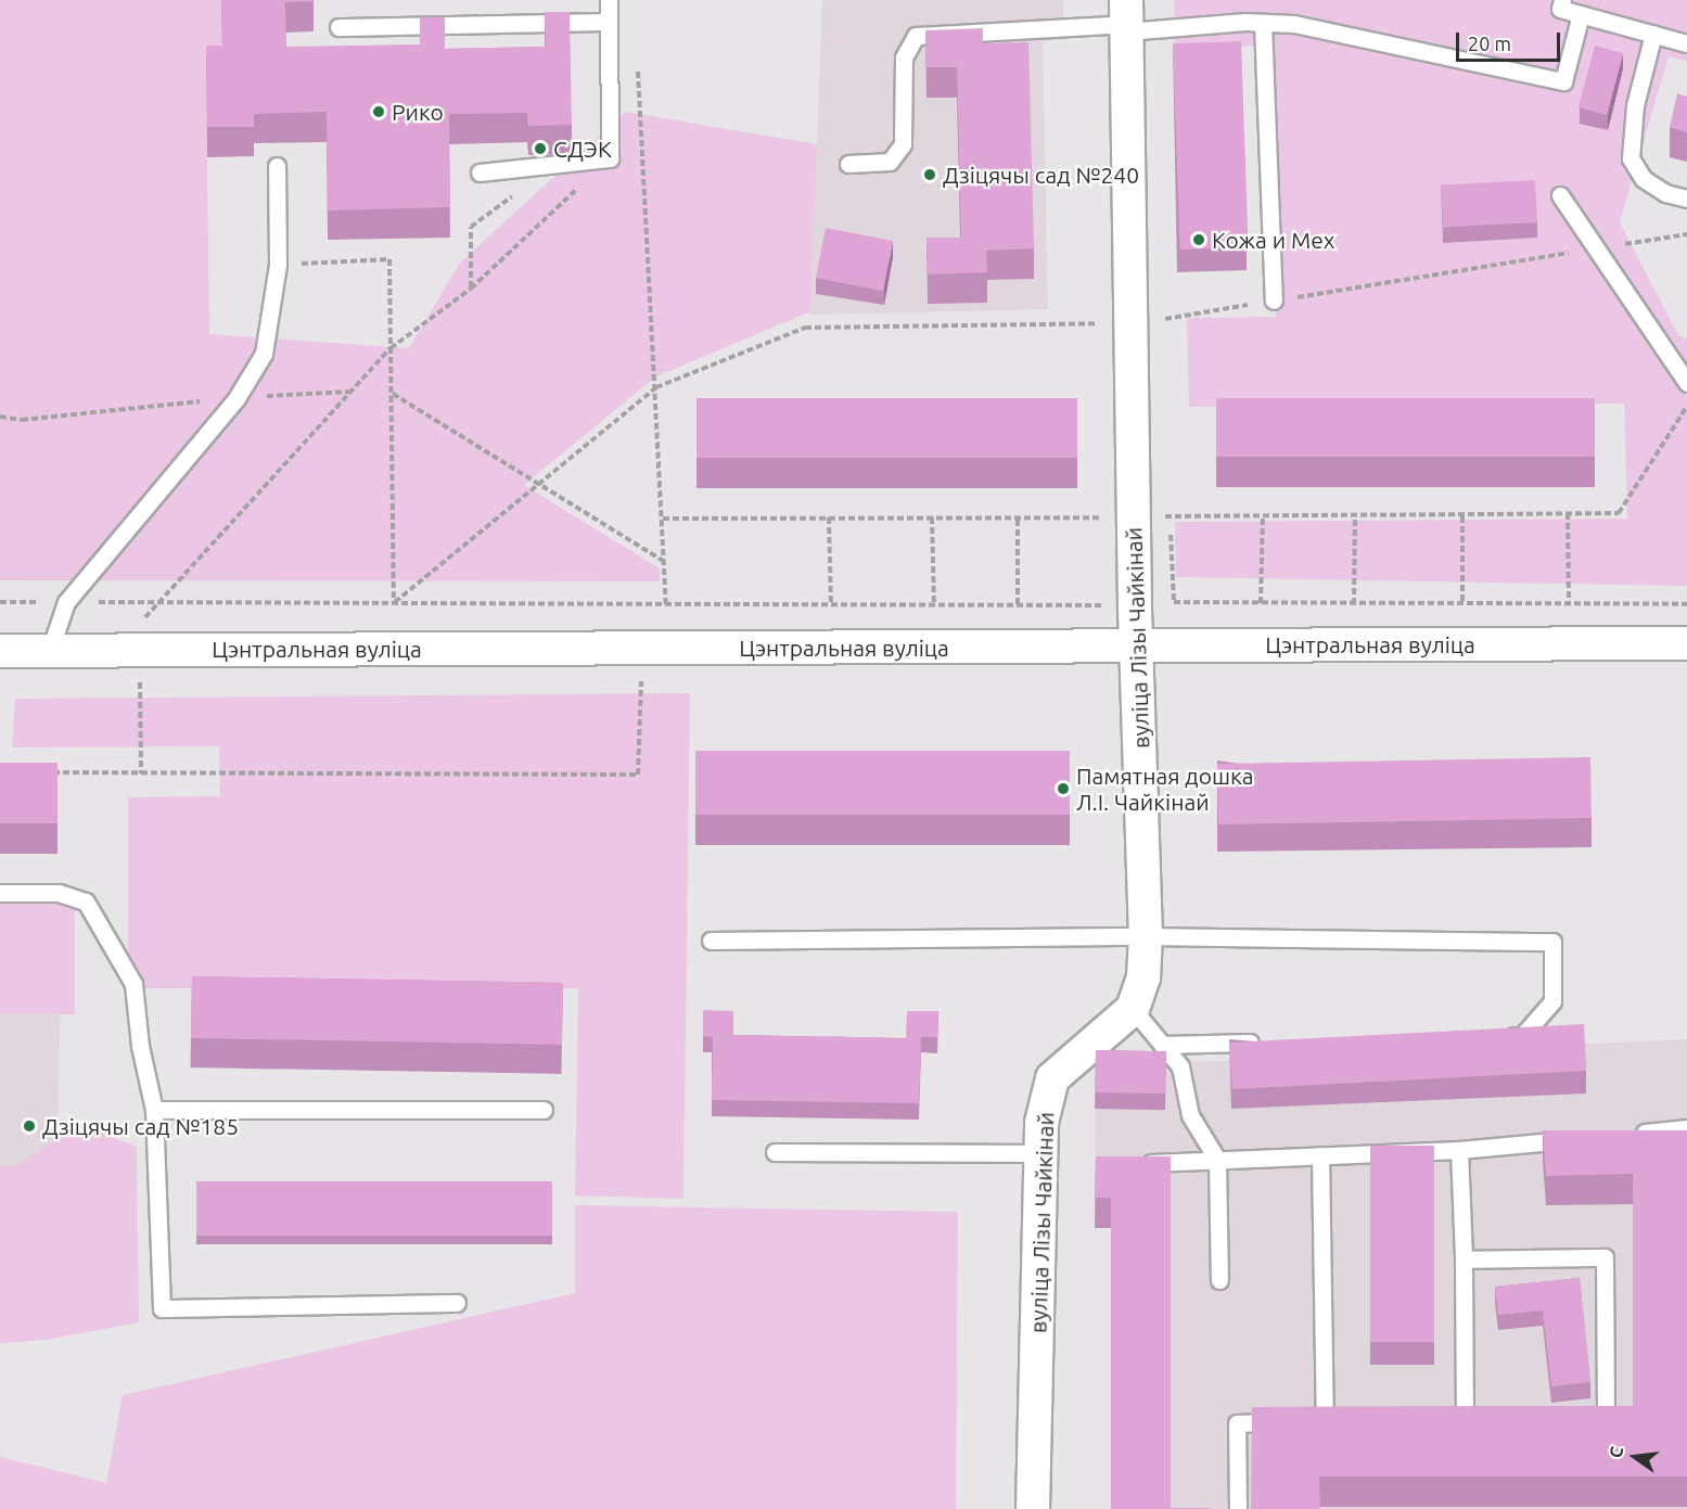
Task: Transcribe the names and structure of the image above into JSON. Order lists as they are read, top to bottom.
{
  "streets": {
    "street": ["вуліца Лізы Чайкінай", "Цэнтральная вуліца"]
  },
  "crossings": [
    ["вуліца Лізы Чайкінай", "Цэнтральная вуліца"]
  ],
  "places": [
    "Рико",
    "СДЭК",
    "Дзіцячы сад №240",
    "Кожа и Мех",
    "Памятная дошка Л.І. Чайкінай",
    "Дзіцячы сад №185"
  ],
  "scale_bar": "20 m",
  "north": "left"
}
